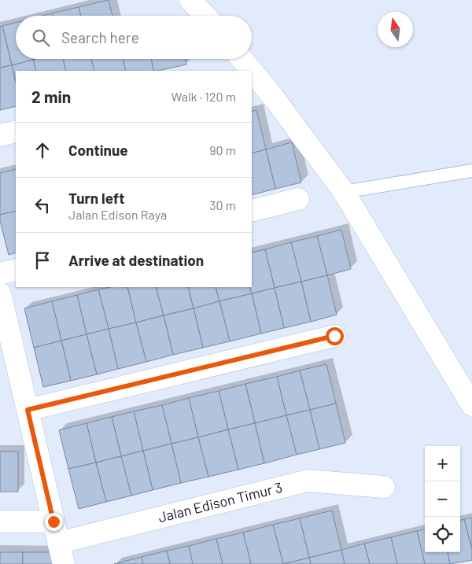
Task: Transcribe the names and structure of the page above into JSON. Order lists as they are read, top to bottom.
{
  "streets": {
    "street": ["Jalan Edison Timur 3"]
  },
  "north": "top",
  "page": {
    "search": "Search here",
    "heading": ["2 min", "Walk · 120 m"],
    "list": [
      ["Continue", "90 m"],
      ["Turn left", "Jalan Edison Raya", "30 m"],
      "Arrive at destination"
    ],
    "map_buttons": ["+", "−"]
  }
}
